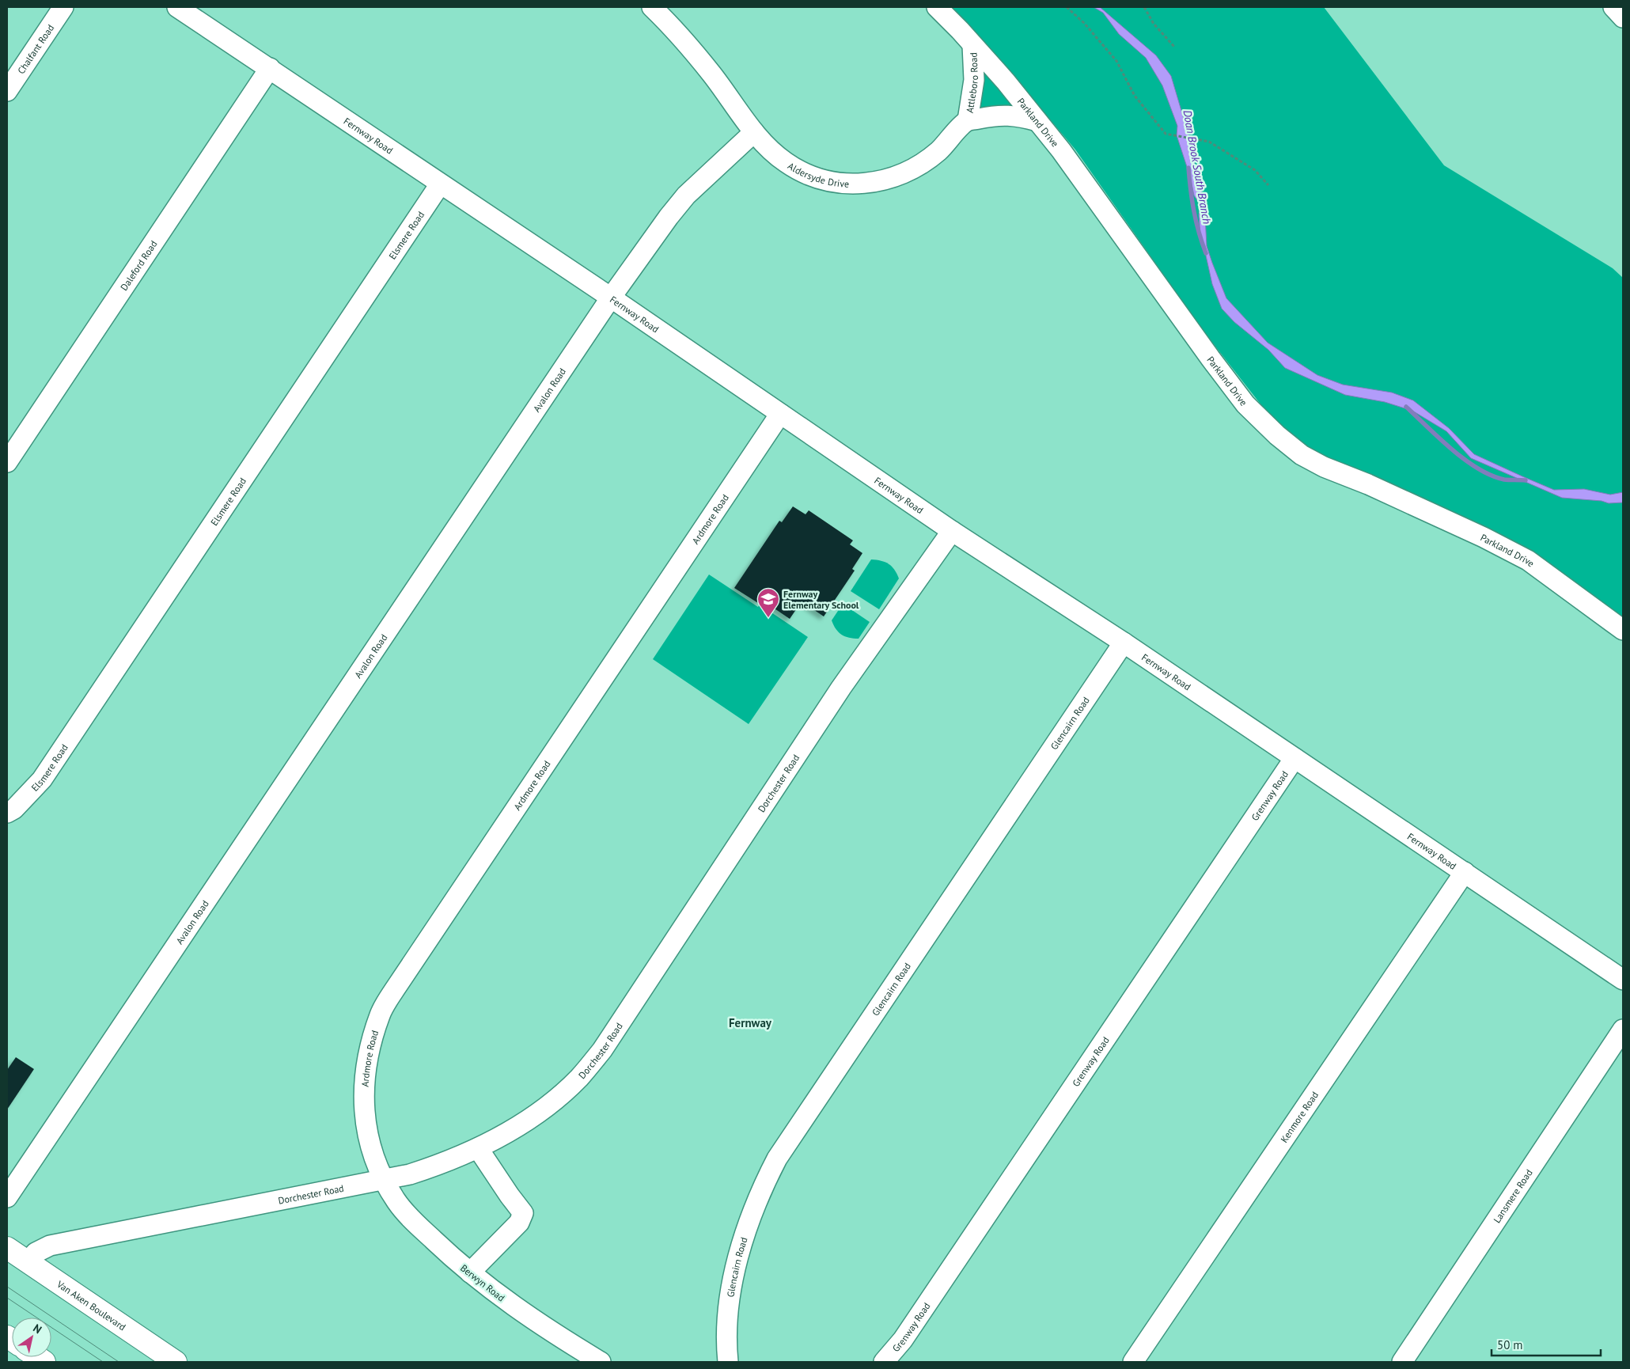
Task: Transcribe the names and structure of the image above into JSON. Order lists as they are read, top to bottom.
{
  "streets": {
    "main road": ["Van Aken Boulevard"],
    "street": [
      "Chalfant Road",
      "Attleboro Road",
      "Parkland Drive",
      "Fernway Road",
      "Aldersyde Drive",
      "Elsmere Road",
      "Daleford Road",
      "Avalon Road",
      "Ardmore Road",
      "Glencairn Road",
      "Dorchester Road",
      "Grenway Road",
      "Kenmore Road",
      "Lansmere Road",
      "Berwyn Road"
    ]
  },
  "crossings": [
    ["Attleboro Road", "Parkland Drive"],
    ["Attleboro Road", "Aldersyde Drive"],
    ["Fernway Road", "Elsmere Road"],
    ["Fernway Road", "Daleford Road"],
    ["Fernway Road", "Avalon Road"],
    ["Fernway Road", "Ardmore Road"],
    ["Fernway Road", "Glencairn Road"],
    ["Fernway Road", "Dorchester Road"],
    ["Fernway Road", "Grenway Road"],
    ["Fernway Road", "Kenmore Road"],
    ["Aldersyde Drive", "Avalon Road"],
    ["Ardmore Road", "Dorchester Road"],
    ["Ardmore Road", "Berwyn Road"],
    ["Dorchester Road", "Berwyn Road"],
    ["Dorchester Road", "Van Aken Boulevard"]
  ],
  "districts": ["Fernway"],
  "water": ["Doan Brook South Branch"],
  "places": {
    "school or university": ["Fernway Elementary School"]
  },
  "scale_bar": "50 m",
  "north": "top right"
}
